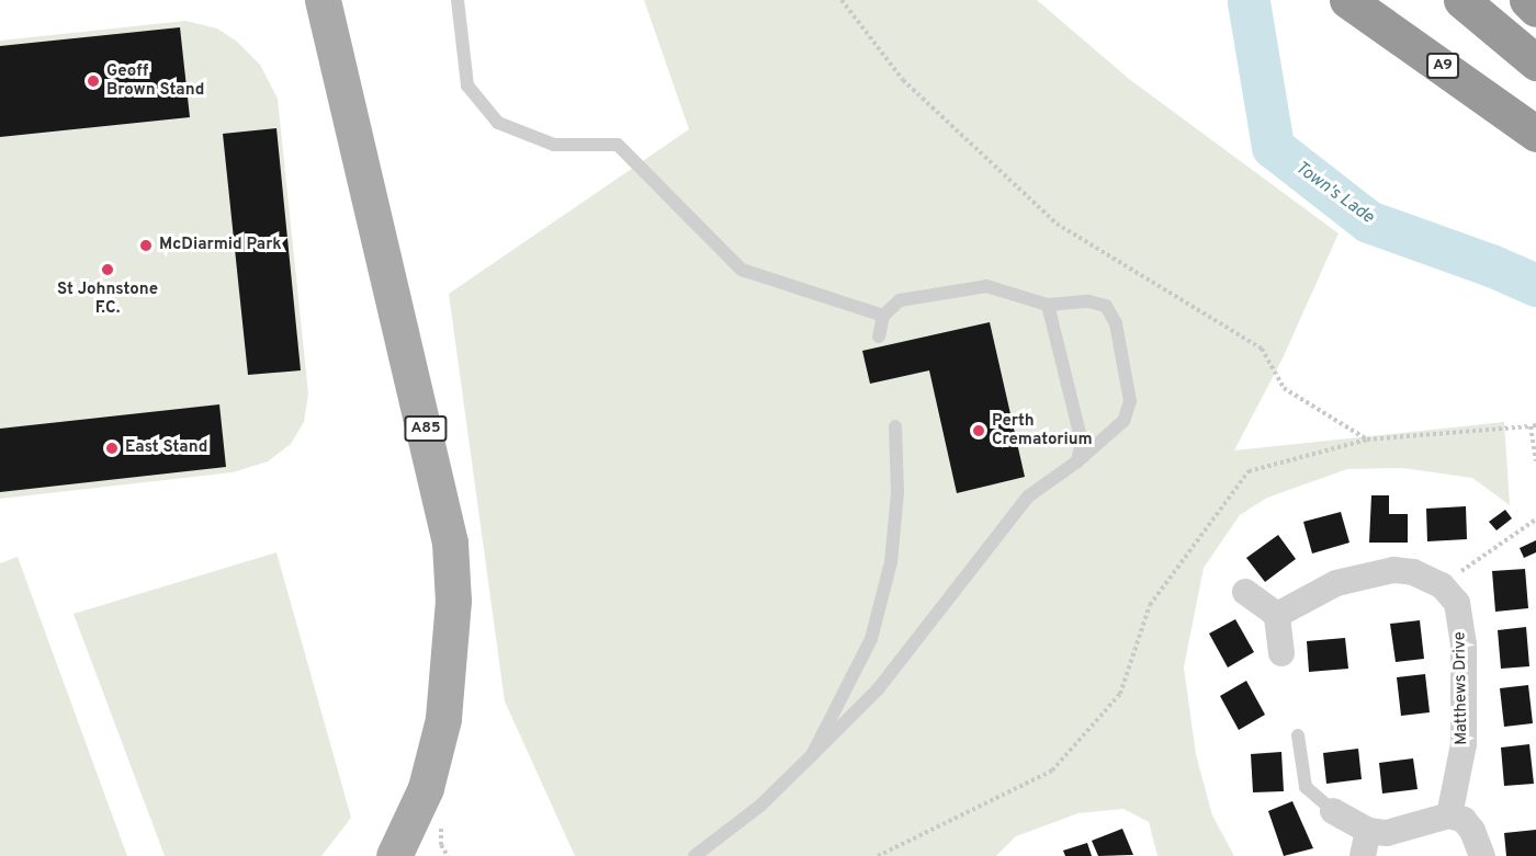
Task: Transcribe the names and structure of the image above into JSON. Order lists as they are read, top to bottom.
{
  "streets": {
    "highway": ["A9"],
    "main road": ["A85"],
    "street": ["Matthews Drive"]
  },
  "water": ["Town's Lade"],
  "places": [
    "Geoff Brown Stand",
    "McDiarmid Park",
    "St Johnstone F.C.",
    "Perth Crematorium",
    "East Stand"
  ]
}
